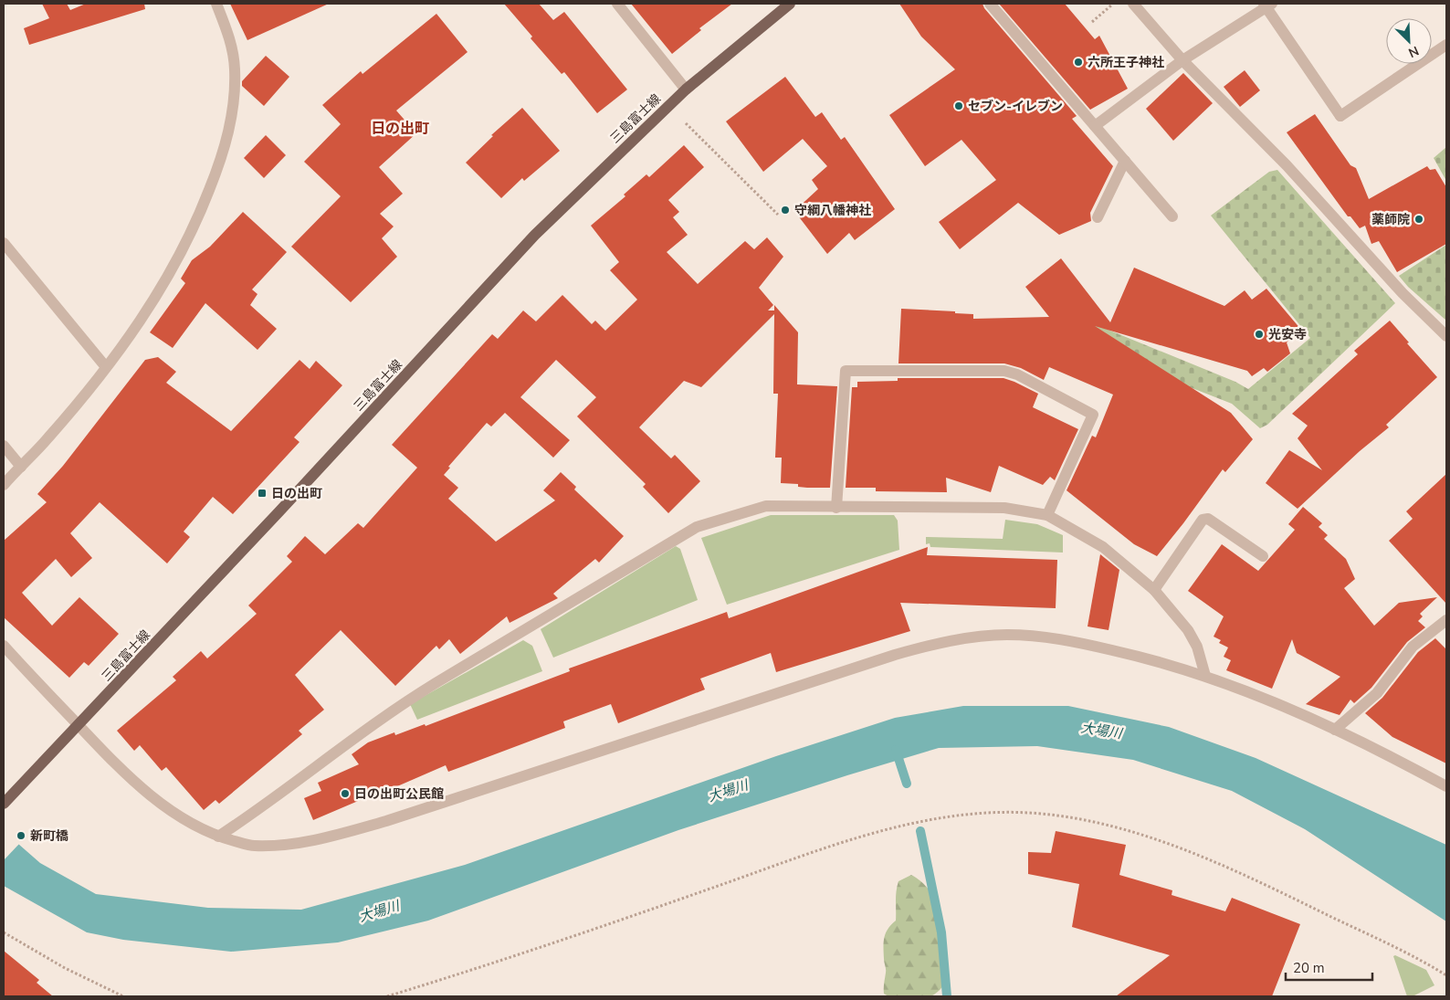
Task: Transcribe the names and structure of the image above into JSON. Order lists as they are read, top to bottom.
{
  "streets": {
    "main road": ["三島富士線"]
  },
  "districts": ["日の出町"],
  "water": ["大場川"],
  "places": {
    "other": [
      "六所王子神社",
      "セブン-イレブン",
      "守綱八幡神社",
      "薬師院",
      "光安寺",
      "日の出町公民館",
      "新町橋"
    ],
    "transit": ["日の出町"]
  },
  "scale_bar": "20 m",
  "north": "bottom right"
}
